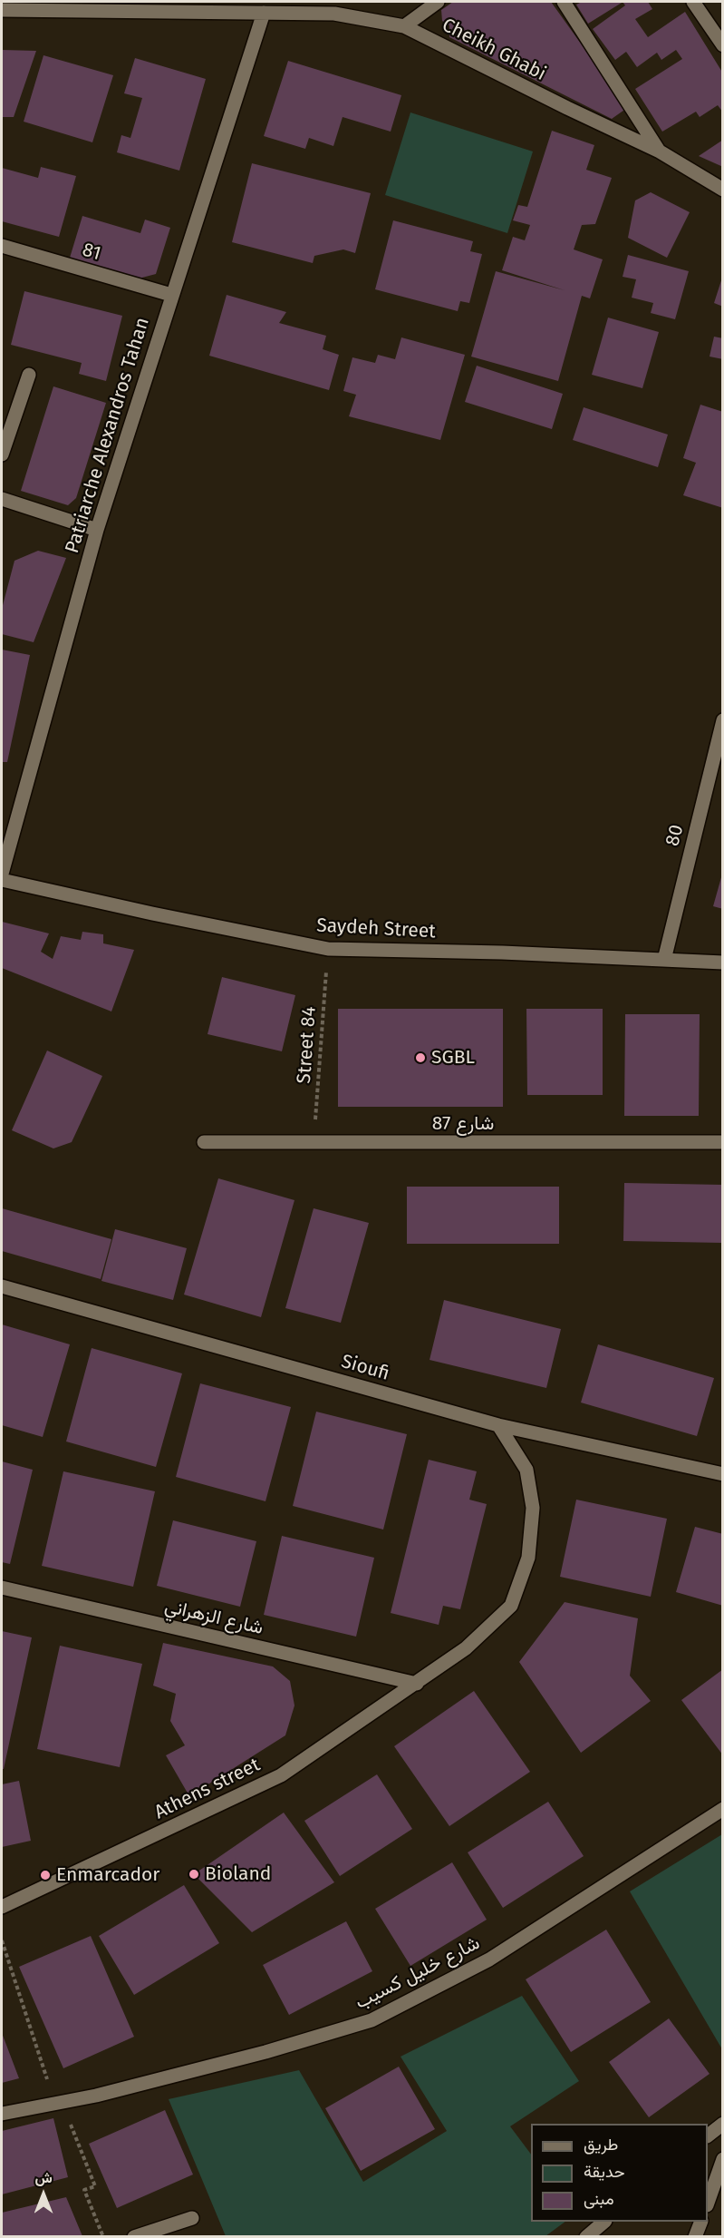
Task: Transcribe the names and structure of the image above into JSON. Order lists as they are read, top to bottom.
{
  "streets": {
    "street": [
      "Cheikh Ghabi",
      "81",
      "Patriarche Alexandros Tahan",
      "80",
      "Saydeh Street",
      "شارع 87",
      "Sioufi",
      "شارع الزهراني",
      "Athens street",
      "شارع خليل كسيب"
    ],
    "path": ["Street 84"]
  },
  "crossings": [
    ["Cheikh Ghabi", "Patriarche Alexandros Tahan"],
    ["81", "Patriarche Alexandros Tahan"],
    ["80", "Saydeh Street"],
    ["Saydeh Street", "Street 84"],
    ["Street 84", "شارع 87"],
    ["شارع الزهراني", "Athens street"]
  ],
  "places": ["SGBL", "Bioland", "Enmarcador"],
  "legend": ["طريق", "حديقة", "مبنى"],
  "north": "top"
}
